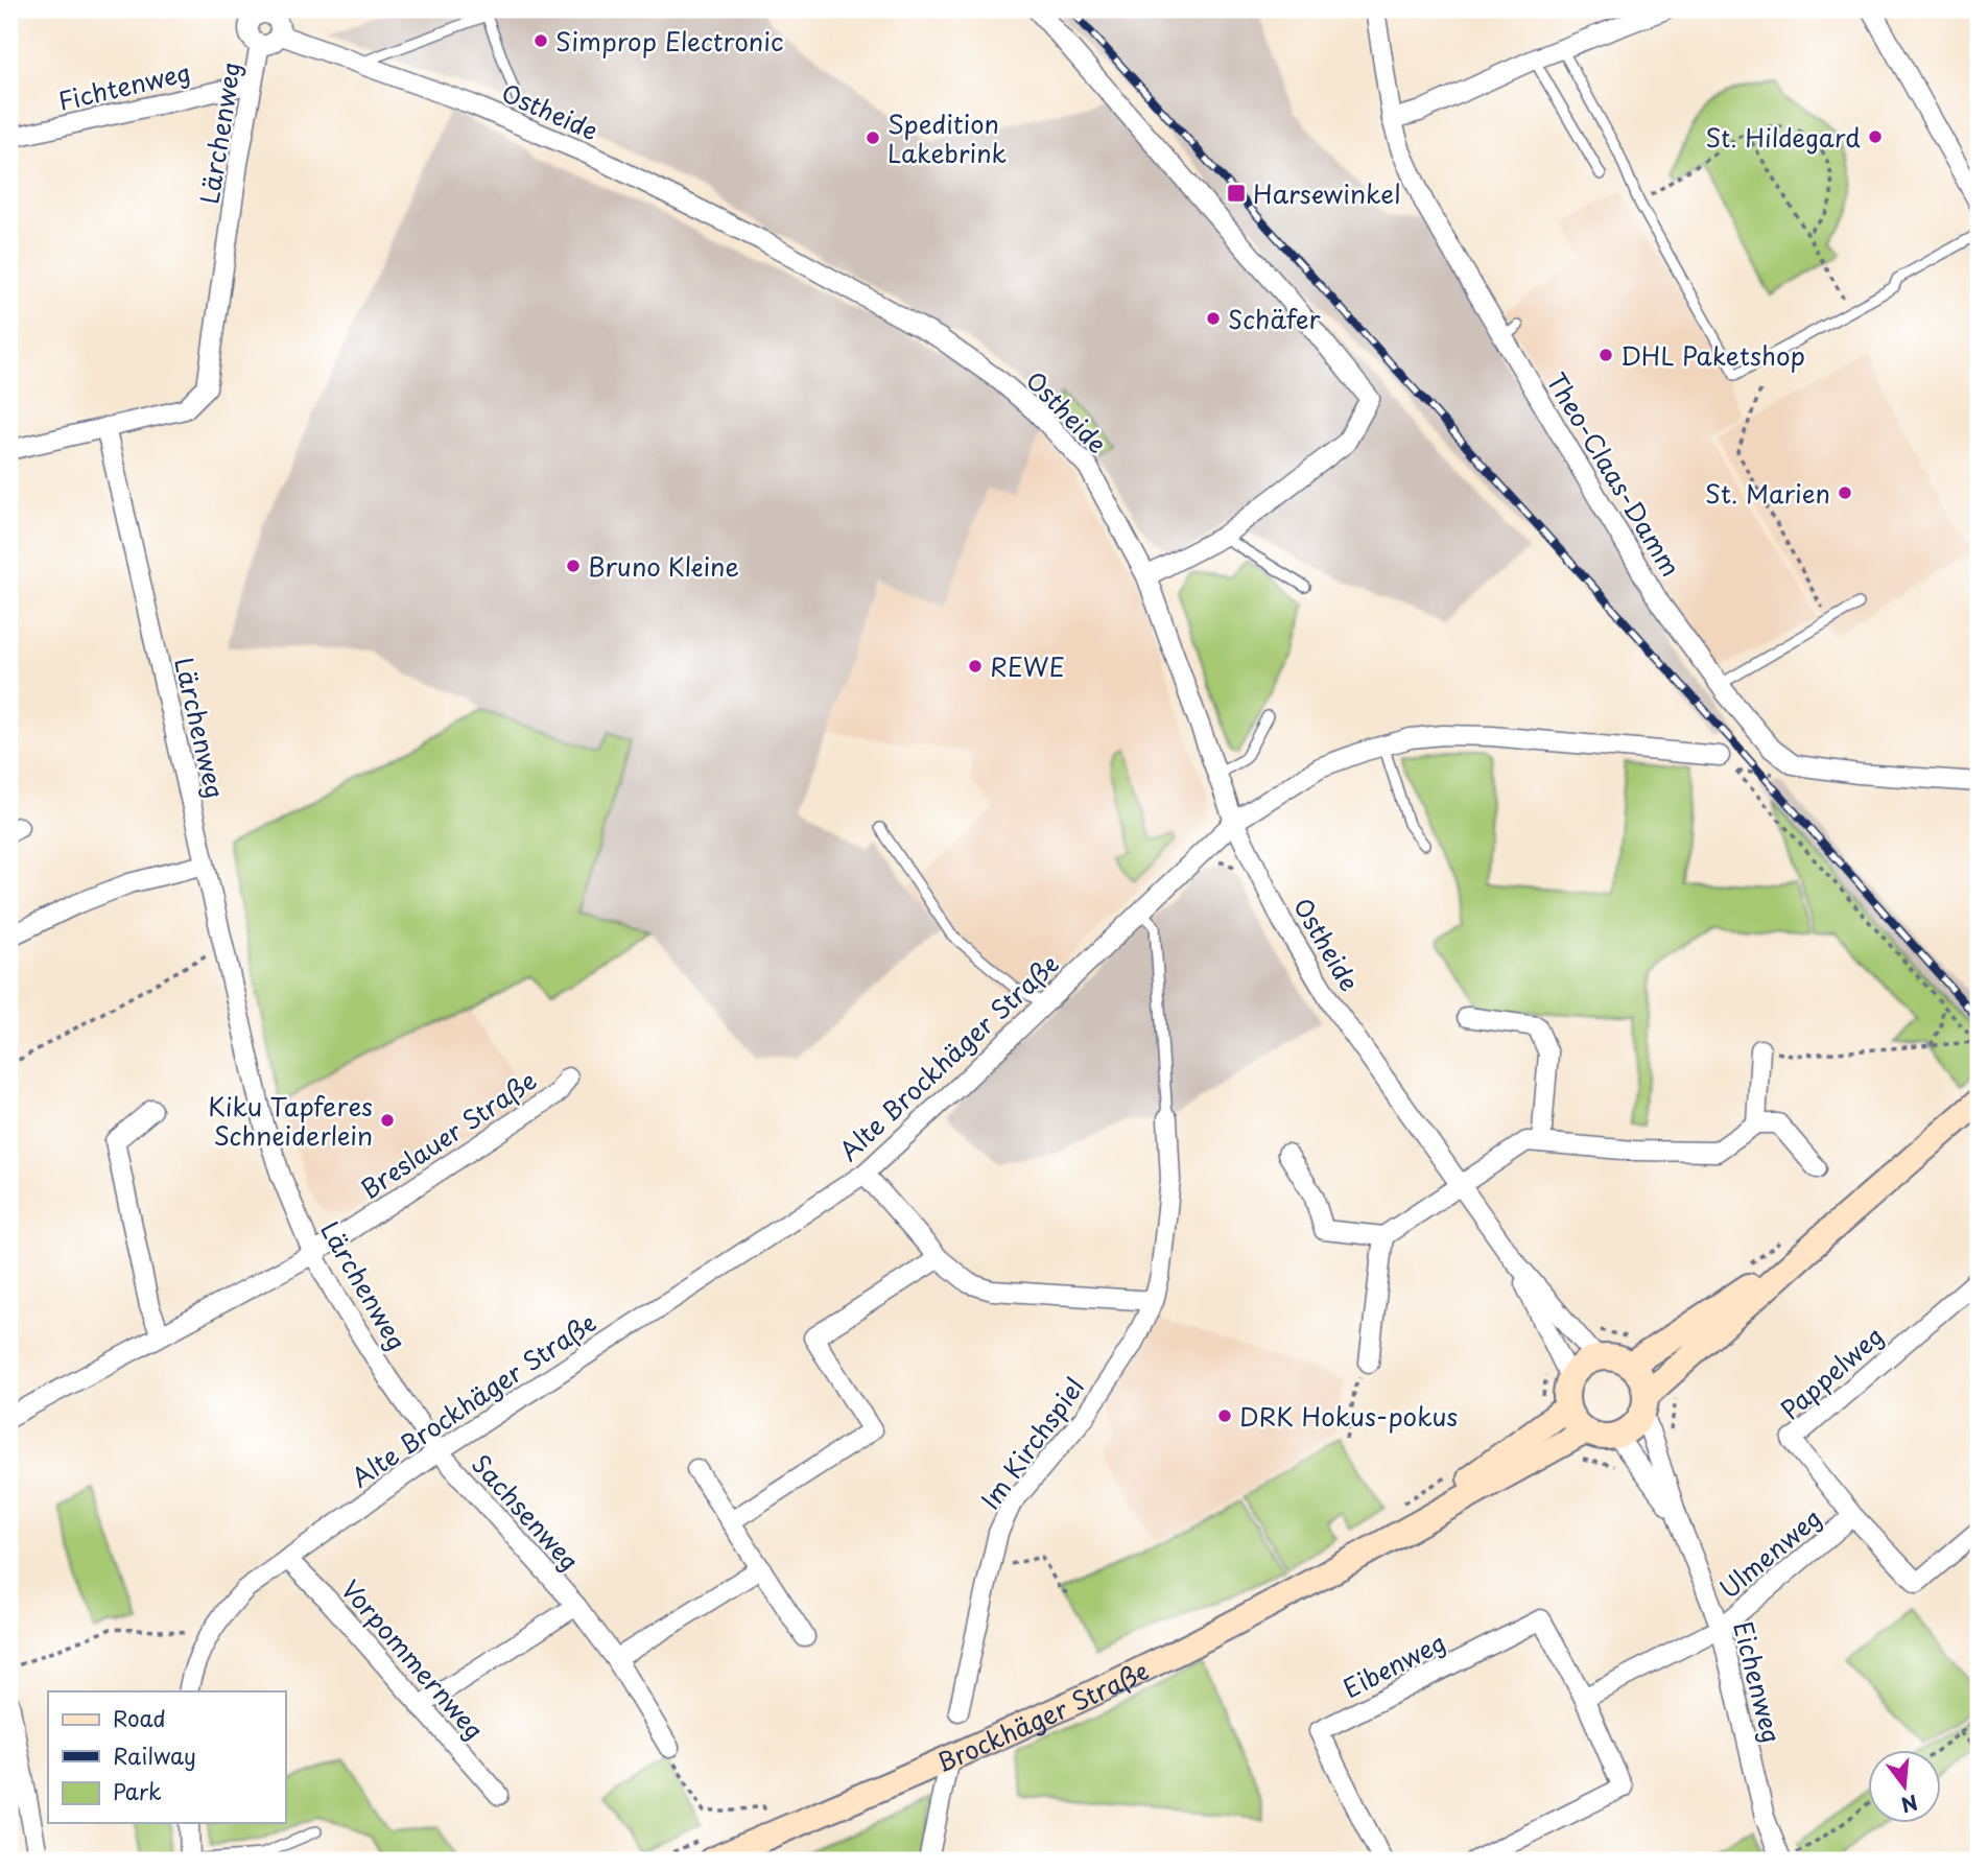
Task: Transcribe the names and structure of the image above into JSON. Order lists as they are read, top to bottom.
{
  "streets": {
    "street": [
      "Fichtenweg",
      "Ostheide",
      "Lärchenweg",
      "Theo-Claas-Damm",
      "Alte Brockhäger Straße",
      "Breslauer Straße",
      "Pappelweg",
      "Im Kirchspiel",
      "Sachsenweg",
      "Ulmenweg",
      "Vorpommernweg",
      "Eibenweg",
      "Eichenweg",
      "Brockhäger Straße"
    ]
  },
  "crossings": [
    ["Fichtenweg", "Lärchenweg"],
    ["Ostheide", "Lärchenweg"],
    ["Ostheide", "Alte Brockhäger Straße"],
    ["Ostheide", "Eichenweg"],
    ["Ostheide", "Brockhäger Straße"],
    ["Lärchenweg", "Alte Brockhäger Straße"],
    ["Lärchenweg", "Breslauer Straße"],
    ["Lärchenweg", "Sachsenweg"],
    ["Alte Brockhäger Straße", "Im Kirchspiel"],
    ["Alte Brockhäger Straße", "Sachsenweg"],
    ["Alte Brockhäger Straße", "Vorpommernweg"],
    ["Pappelweg", "Ulmenweg"],
    ["Sachsenweg", "Vorpommernweg"],
    ["Ulmenweg", "Eibenweg"],
    ["Ulmenweg", "Eichenweg"],
    ["Eichenweg", "Brockhäger Straße"]
  ],
  "places": {
    "other": [
      "Simprop Electronic",
      "St. Hildegard",
      "Spedition Lakebrink",
      "Schäfer",
      "DHL Paketshop",
      "St. Marien",
      "Bruno Kleine",
      "REWE",
      "Kiku Tapferes Schneiderlein",
      "DRK Hokus-pokus"
    ],
    "transit": ["Harsewinkel"]
  },
  "legend": ["Road", "Railway", "Park"],
  "north": "bottom"
}
